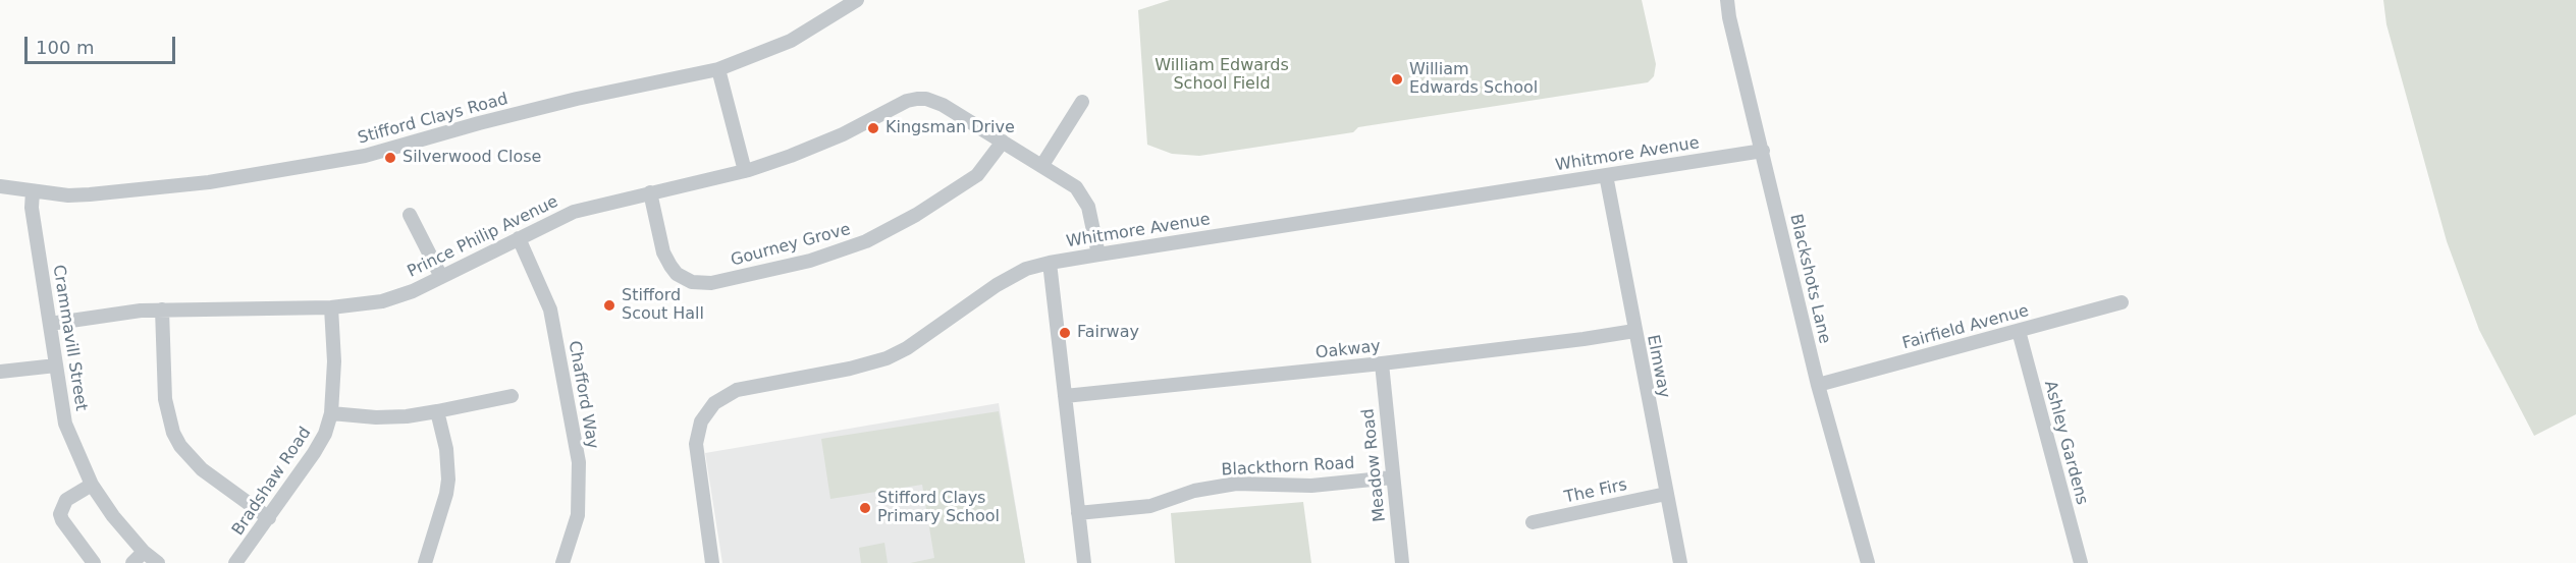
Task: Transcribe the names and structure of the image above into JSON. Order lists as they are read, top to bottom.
{
  "streets": {
    "street": [
      "Stifford Clays Road",
      "Whitmore Avenue",
      "Prince Philip Avenue",
      "Gourney Grove",
      "Blackshots Lane",
      "Fairfield Avenue",
      "Crammavill Street",
      "Oakway",
      "Elmway",
      "Chafford Way",
      "Ashley Gardens",
      "Meadow Road",
      "Blackthorn Road",
      "Bradshaw Road",
      "The Firs"
    ]
  },
  "crossings": [
    ["Stifford Clays Road", "Crammavill Street"],
    ["Whitmore Avenue", "Prince Philip Avenue"],
    ["Whitmore Avenue", "Blackshots Lane"],
    ["Whitmore Avenue", "Elmway"],
    ["Prince Philip Avenue", "Gourney Grove"],
    ["Prince Philip Avenue", "Crammavill Street"],
    ["Prince Philip Avenue", "Chafford Way"],
    ["Prince Philip Avenue", "Bradshaw Road"],
    ["Blackshots Lane", "Fairfield Avenue"],
    ["Fairfield Avenue", "Ashley Gardens"],
    ["Oakway", "Elmway"],
    ["Oakway", "Meadow Road"],
    ["Elmway", "The Firs"],
    ["Meadow Road", "Blackthorn Road"]
  ],
  "parks": ["William Edwards School Field"],
  "places": [
    "William Edwards School",
    "Kingsman Drive",
    "Silverwood Close",
    "Stifford Scout Hall",
    "Fairway",
    "Stifford Clays Primary School"
  ],
  "scale_bar": "100 m"
}
